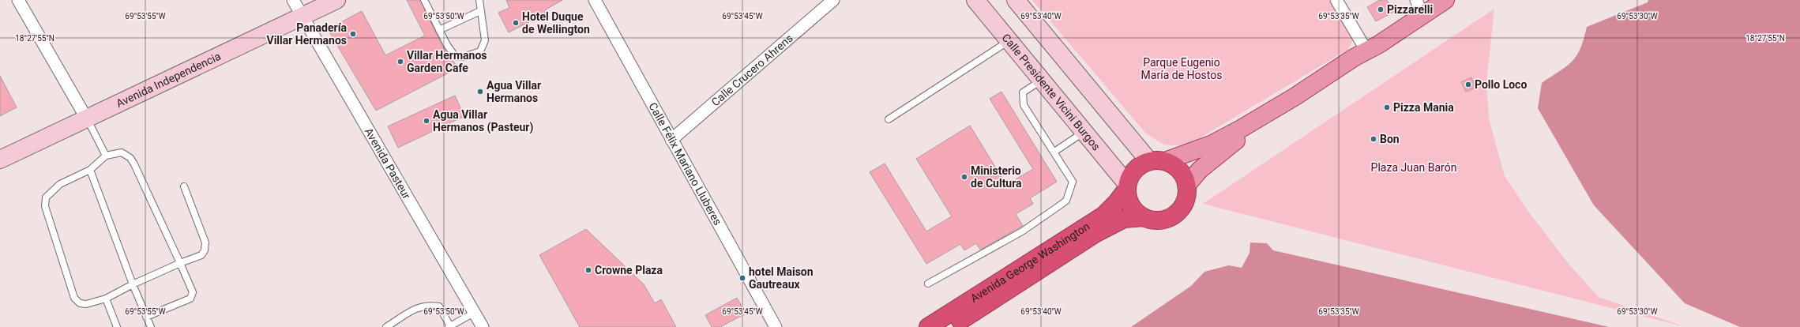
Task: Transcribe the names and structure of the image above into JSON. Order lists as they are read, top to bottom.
{
  "streets": {
    "highway": ["Avenida George Washington"],
    "street": [
      "Calle Crucero Ahrens",
      "Avenida Independencia",
      "Calle Presidente Vicini Burgos",
      "Avenida Pasteur",
      "Calle Félix Mariano Lluberes"
    ]
  },
  "crossings": [
    ["Calle Crucero Ahrens", "Calle Félix Mariano Lluberes"],
    ["Avenida Independencia", "Avenida Pasteur"],
    ["Calle Presidente Vicini Burgos", "Avenida George Washington"]
  ],
  "parks": ["Parque Eugenio María de Hostos", "Plaza Juan Barón"],
  "places": [
    "Pizzarelli",
    "Hotel Duque de Wellington",
    "Panadería Villar Hermanos",
    "Villar Hermanos Garden Cafe",
    "Pollo Loco",
    "Agua Villar Hermanos",
    "Pizza Mania",
    "Agua Villar Hermanos (Pasteur)",
    "Bon",
    "Ministerio de Cultura",
    "Crowne Plaza",
    "hotel Maison Gautreaux"
  ],
  "coordinates": [
    "69°53'55\"W",
    "69°53'50\"W",
    "69°53'45\"W",
    "69°53'40\"W",
    "69°53'35\"W",
    "69°53'30\"W",
    "18°27'55\"N"
  ]
}
